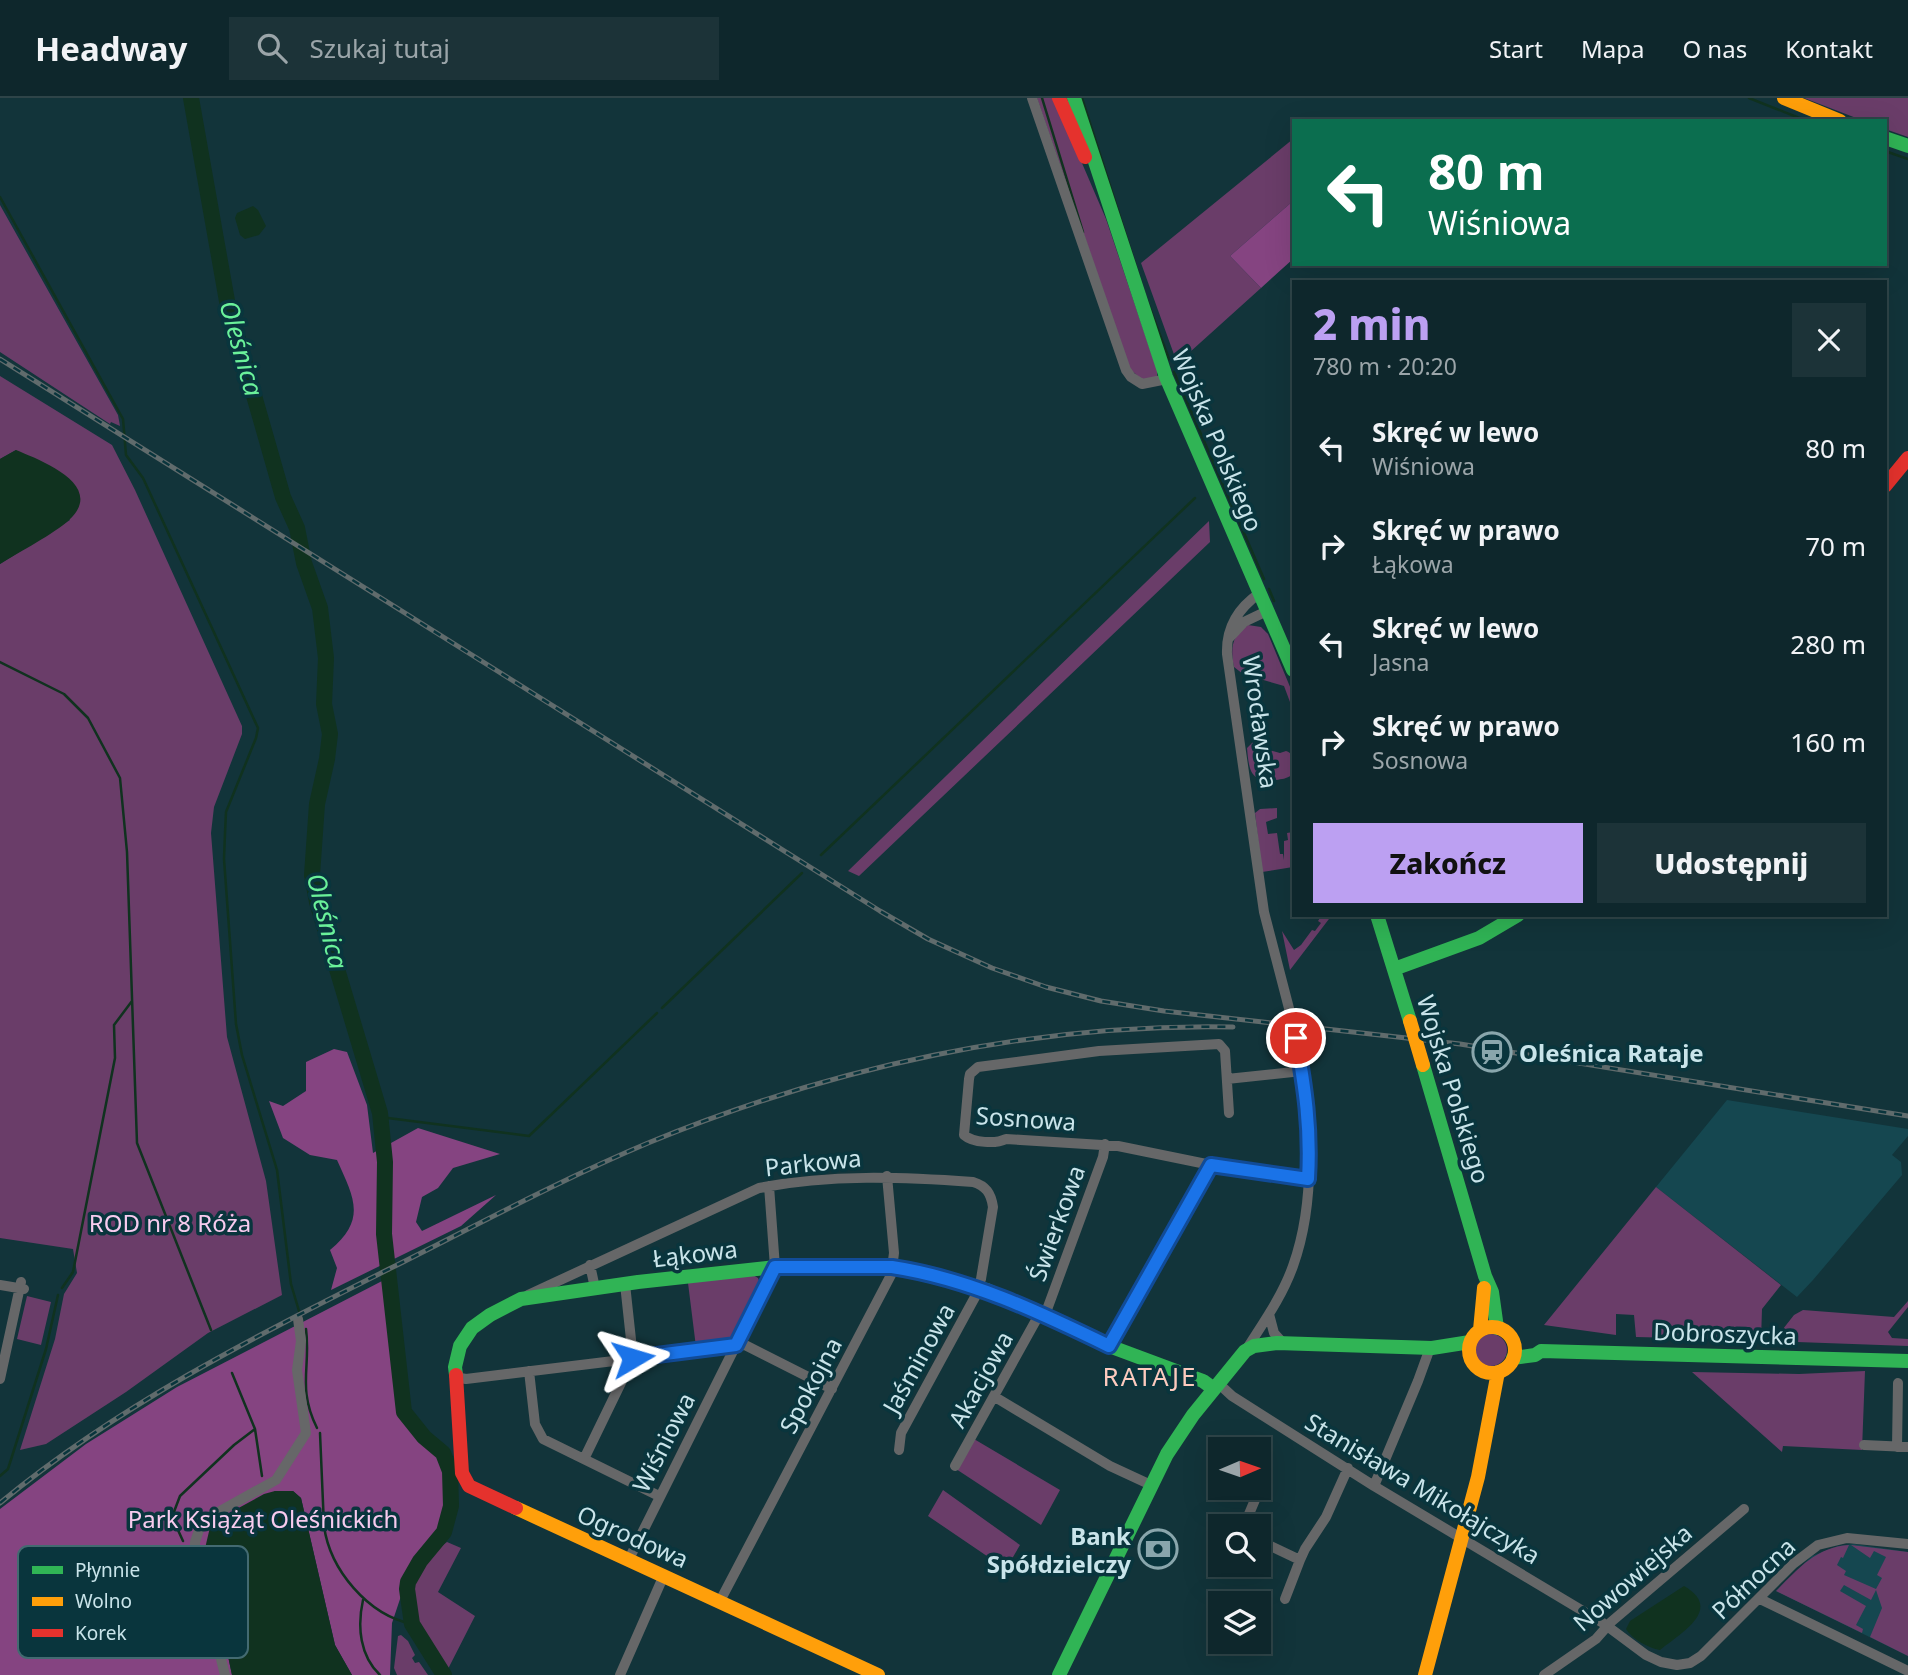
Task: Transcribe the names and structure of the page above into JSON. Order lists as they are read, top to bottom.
{
  "streets": {
    "main road": [
      "Wojska Polskiego",
      "Łąkowa",
      "Dobroszycka",
      "Ogrodowa"
    ],
    "street": [
      "Wrocławska",
      "Sosnowa",
      "Parkowa",
      "Świerkowa",
      "Jaśminowa",
      "Akacjowa",
      "Spokojna",
      "Wiśniowa",
      "Stanisława Mikołajczyka",
      "Nowowiejska",
      "Północna"
    ]
  },
  "crossings": [
    ["Wojska Polskiego", "Wrocławska"],
    ["Wojska Polskiego", "Dobroszycka"],
    ["Sosnowa", "Świerkowa"],
    ["Parkowa", "Łąkowa"],
    ["Parkowa", "Jaśminowa"],
    ["Parkowa", "Spokojna"],
    ["Świerkowa", "Łąkowa"],
    ["Świerkowa", "Akacjowa"],
    ["Łąkowa", "Jaśminowa"],
    ["Łąkowa", "Akacjowa"],
    ["Łąkowa", "Spokojna"],
    ["Łąkowa", "Wiśniowa"],
    ["Łąkowa", "Stanisława Mikołajczyka"],
    ["Łąkowa", "Ogrodowa"],
    ["Spokojna", "Ogrodowa"],
    ["Wiśniowa", "Ogrodowa"],
    ["Stanisława Mikołajczyka", "Nowowiejska"],
    ["Stanisława Mikołajczyka", "Północna"],
    ["Nowowiejska", "Północna"]
  ],
  "districts": ["RATAJE"],
  "water": ["Oleśnica"],
  "parks": ["ROD nr 8 Róża", "Park Książąt Oleśnickich"],
  "places": {
    "station": ["Oleśnica Rataje"],
    "bank": ["Bank Spółdzielczy"]
  },
  "legend": ["Płynnie", "Wolno", "Korek"],
  "north": "right",
  "page": {
    "header": "Headway",
    "search": "Szukaj tutaj",
    "nav": [
      "Start",
      "Mapa",
      "O nas",
      "Kontakt"
    ],
    "turn": ["80 m", "Wiśniowa"],
    "heading": ["2 min", "780 m · 20:20"],
    "list": [
      {
        "name": "Skręć w lewo",
        "note": "Wiśniowa",
        "value": "80 m"
      },
      {
        "name": "Skręć w prawo",
        "note": "Łąkowa",
        "value": "70 m"
      },
      {
        "name": "Skręć w lewo",
        "note": "Jasna",
        "value": "280 m"
      },
      {
        "name": "Skręć w prawo",
        "note": "Sosnowa",
        "value": "160 m"
      }
    ],
    "buttons": ["Zakończ", "Udostępnij"]
  }
}
